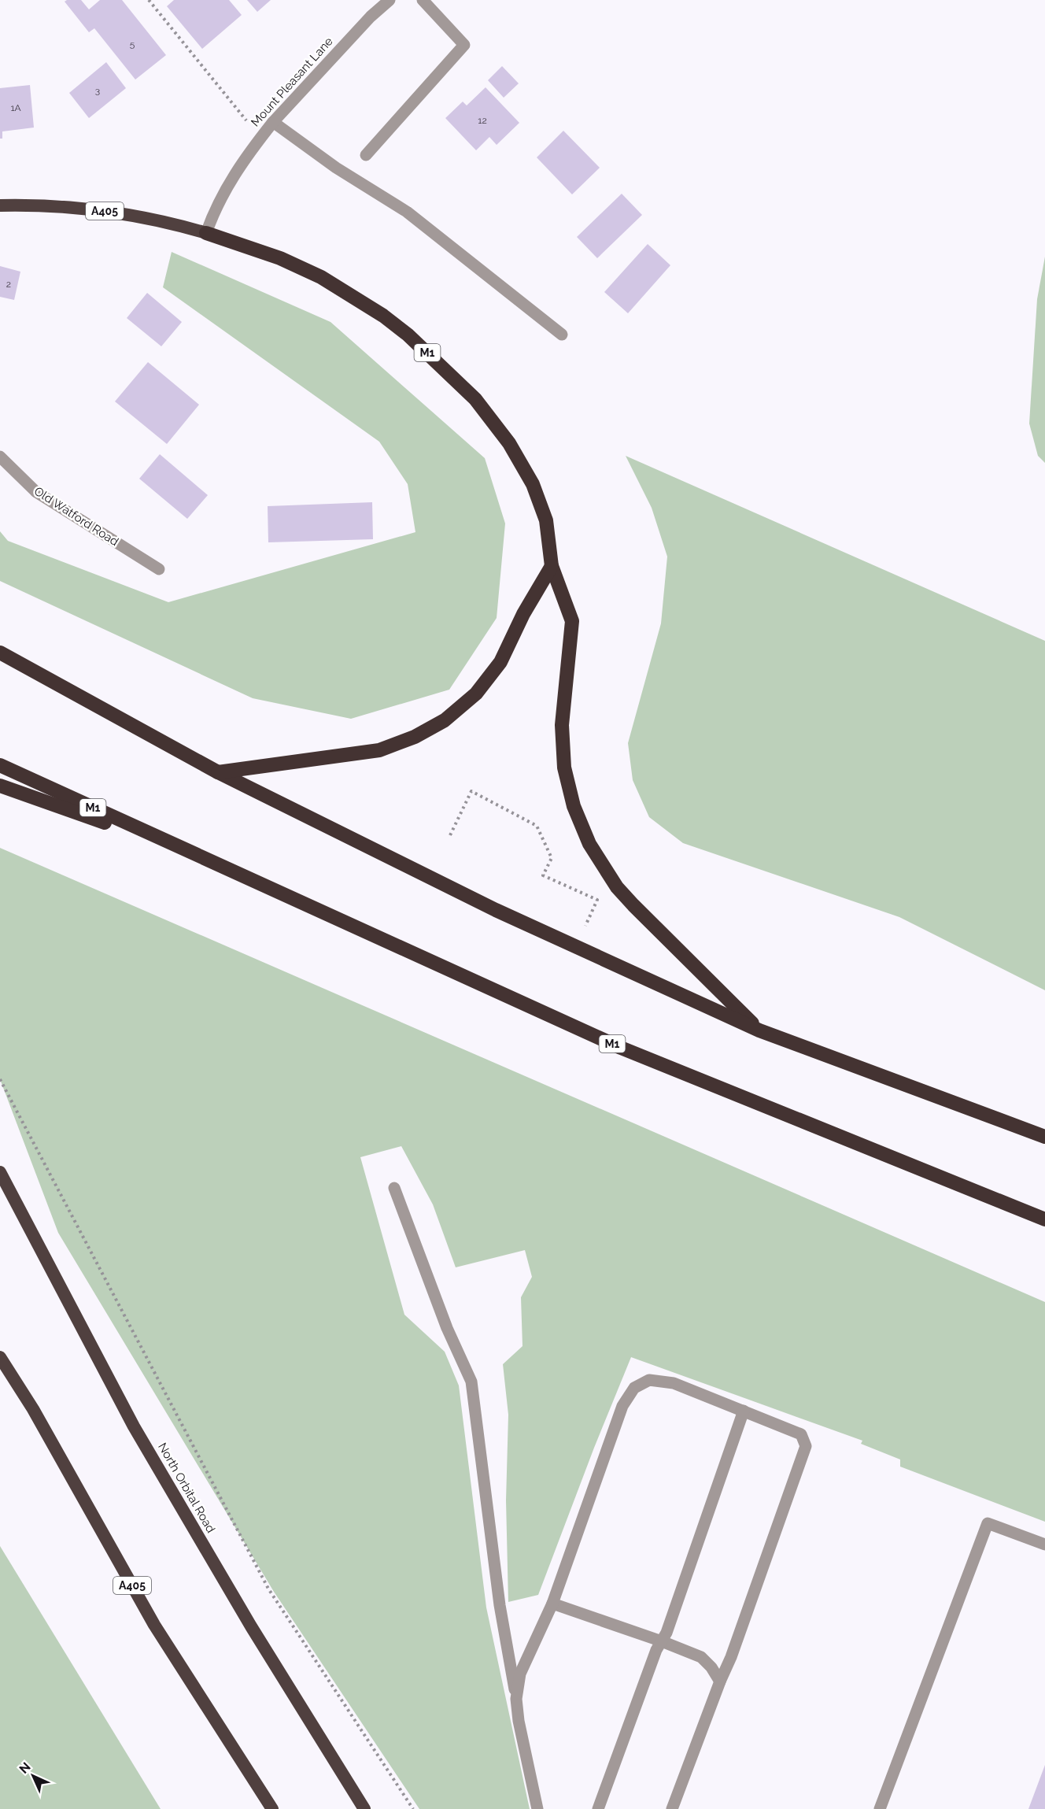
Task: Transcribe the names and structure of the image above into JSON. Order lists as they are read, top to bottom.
{
  "streets": {
    "highway": ["A405", "M1", "North Orbital Road"],
    "street": ["Mount Pleasant Lane", "Old Watford Road"]
  },
  "crossings": [
    ["Mount Pleasant Lane", "A405"],
    ["Mount Pleasant Lane", "M1"],
    ["A405", "M1"]
  ],
  "house_numbers": [
    "5",
    "3",
    "1A",
    "12",
    "2"
  ],
  "north": "top left"
}
